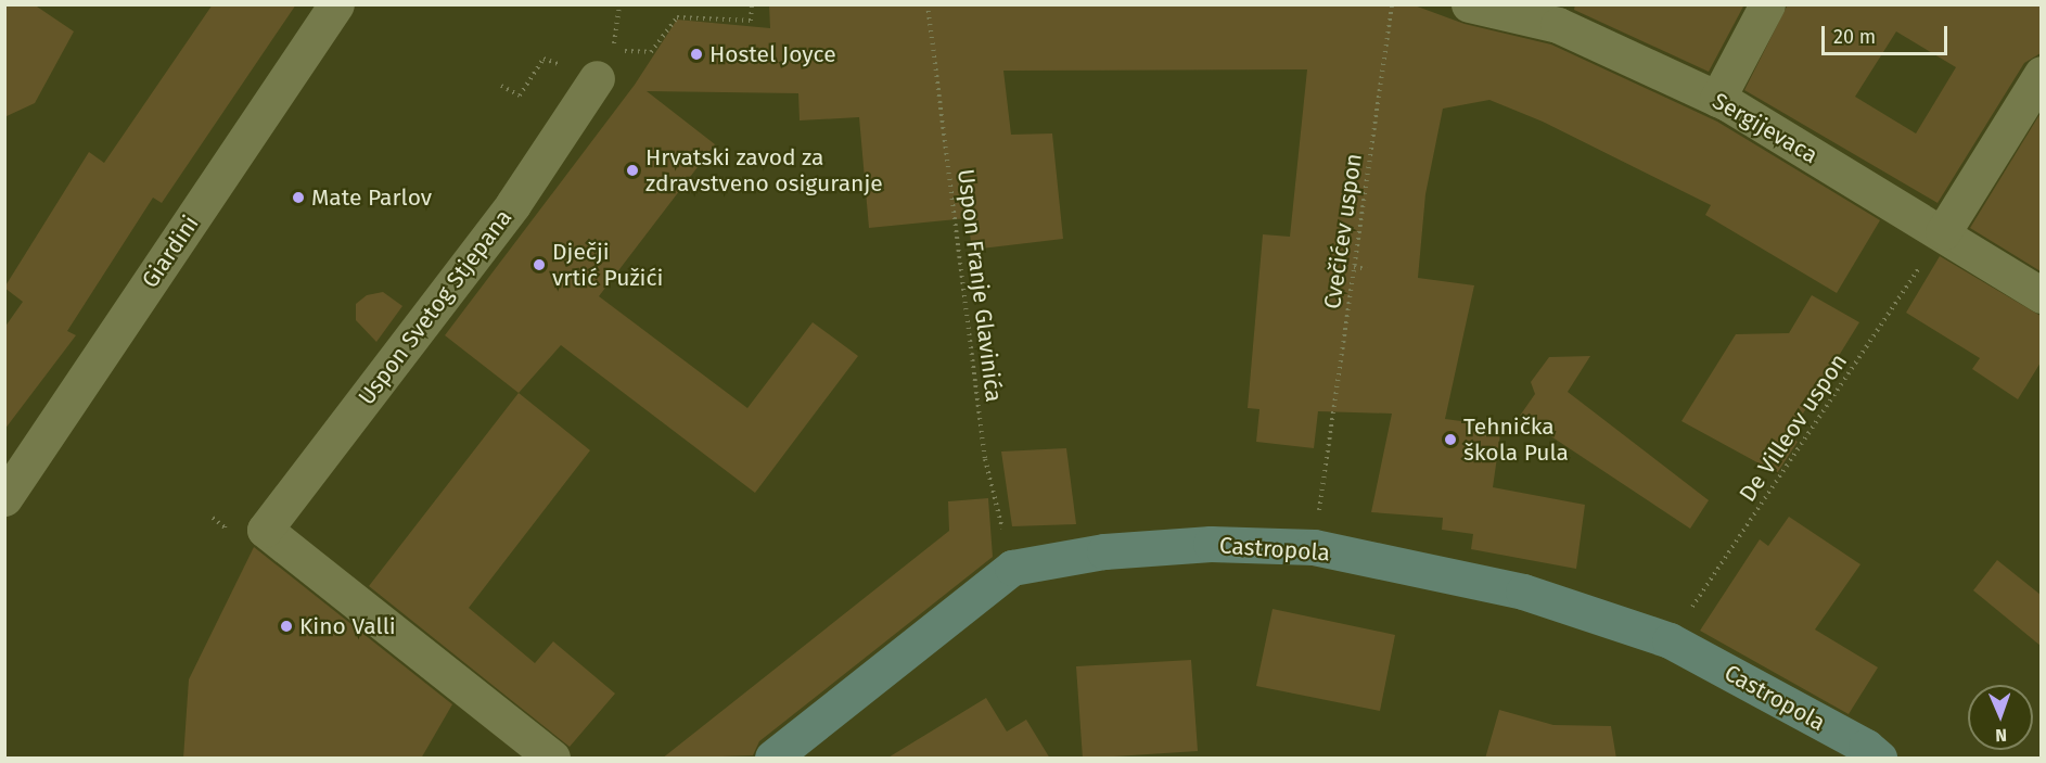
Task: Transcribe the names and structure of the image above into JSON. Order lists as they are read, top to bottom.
{
  "streets": {
    "street": [
      "Sergijevaca",
      "Giardini",
      "Uspon Svetog Stjepana",
      "Castropola"
    ],
    "path": ["Cvečićev uspon", "Uspon Franje Glavinića", "De Villeov uspon"]
  },
  "crossings": [
    ["Sergijevaca", "De Villeov uspon"],
    ["Uspon Franje Glavinića", "Castropola"],
    ["De Villeov uspon", "Castropola"]
  ],
  "places": [
    "Hostel Joyce",
    "Hrvatski zavod za zdravstveno osiguranje",
    "Mate Parlov",
    "Dječji vrtić Pužići",
    "Tehnička škola Pula",
    "Kino Valli"
  ],
  "scale_bar": "20 m",
  "north": "bottom"
}
